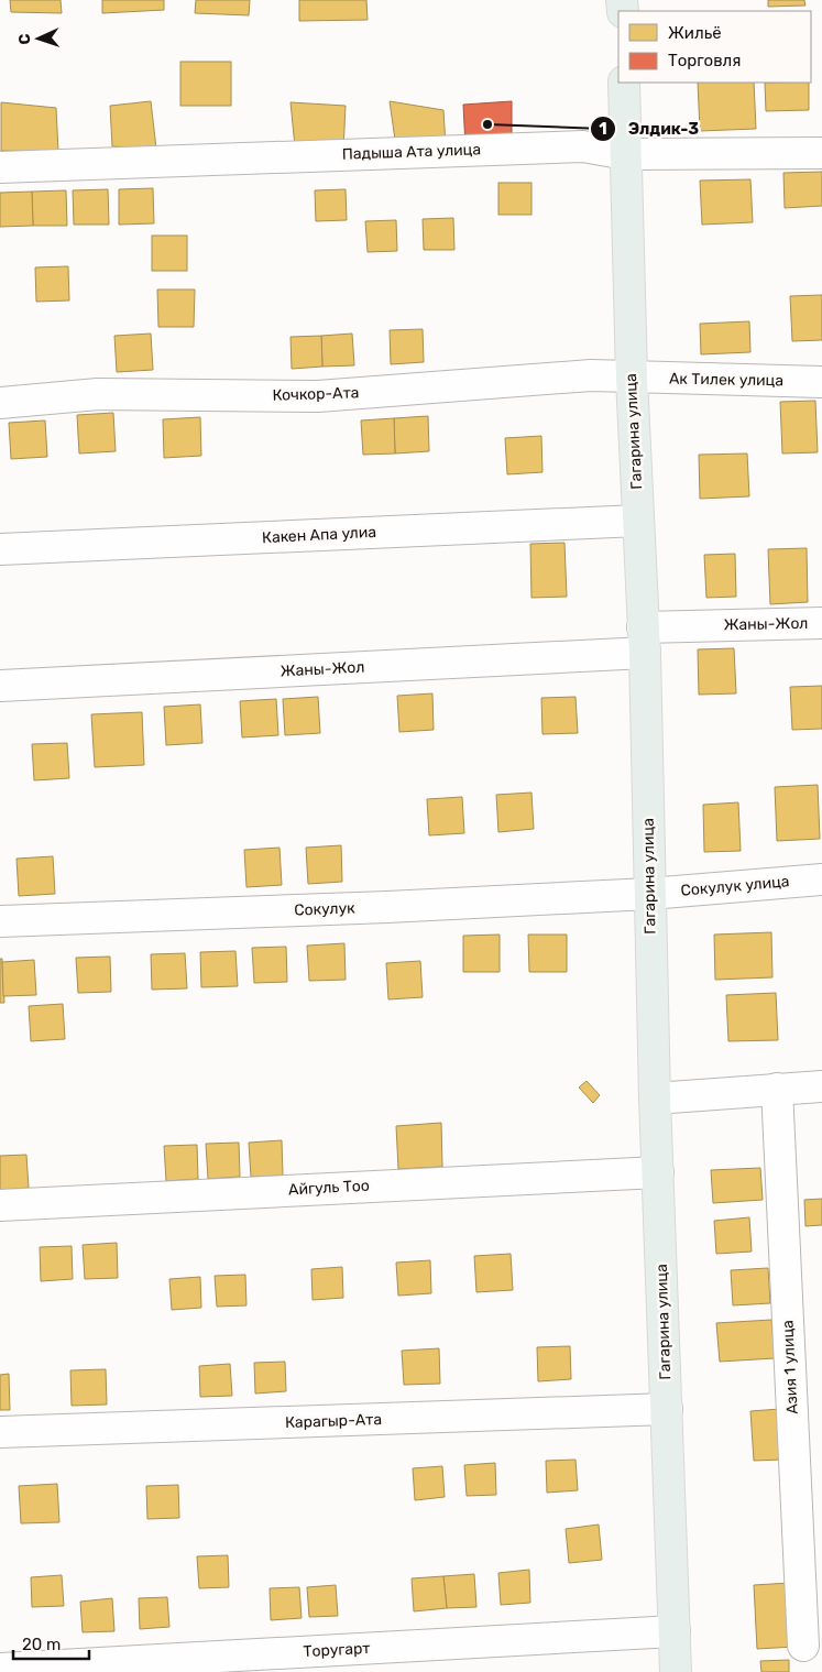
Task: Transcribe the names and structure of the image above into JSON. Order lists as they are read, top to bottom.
{
  "streets": {
    "main road": ["Гагарина улица"],
    "street": [
      "Падыша Ата улица",
      "Ак Тилек улица",
      "Кочкор-Ата",
      "Какен Апа улиа",
      "Жаны-Жол",
      "Сокулук улица",
      "Сокулук",
      "Айгуль Тоо",
      "Азия 1 улица",
      "Карагыр-Ата",
      "Торугарт"
    ]
  },
  "crossings": [
    ["Падыша Ата улица", "Гагарина улица"],
    ["Ак Тилек улица", "Кочкор-Ата"],
    ["Ак Тилек улица", "Гагарина улица"],
    ["Кочкор-Ата", "Гагарина улица"],
    ["Гагарина улица", "Какен Апа улиа"],
    ["Гагарина улица", "Жаны-Жол"],
    ["Гагарина улица", "Сокулук улица"],
    ["Гагарина улица", "Сокулук"],
    ["Гагарина улица", "Айгуль Тоо"],
    ["Гагарина улица", "Карагыр-Ата"],
    ["Гагарина улица", "Торугарт"],
    ["Сокулук улица", "Сокулук"]
  ],
  "places": ["Элдик-3"],
  "legend": ["Жильё", "Торговля"],
  "scale_bar": "20 m",
  "north": "left"
}
